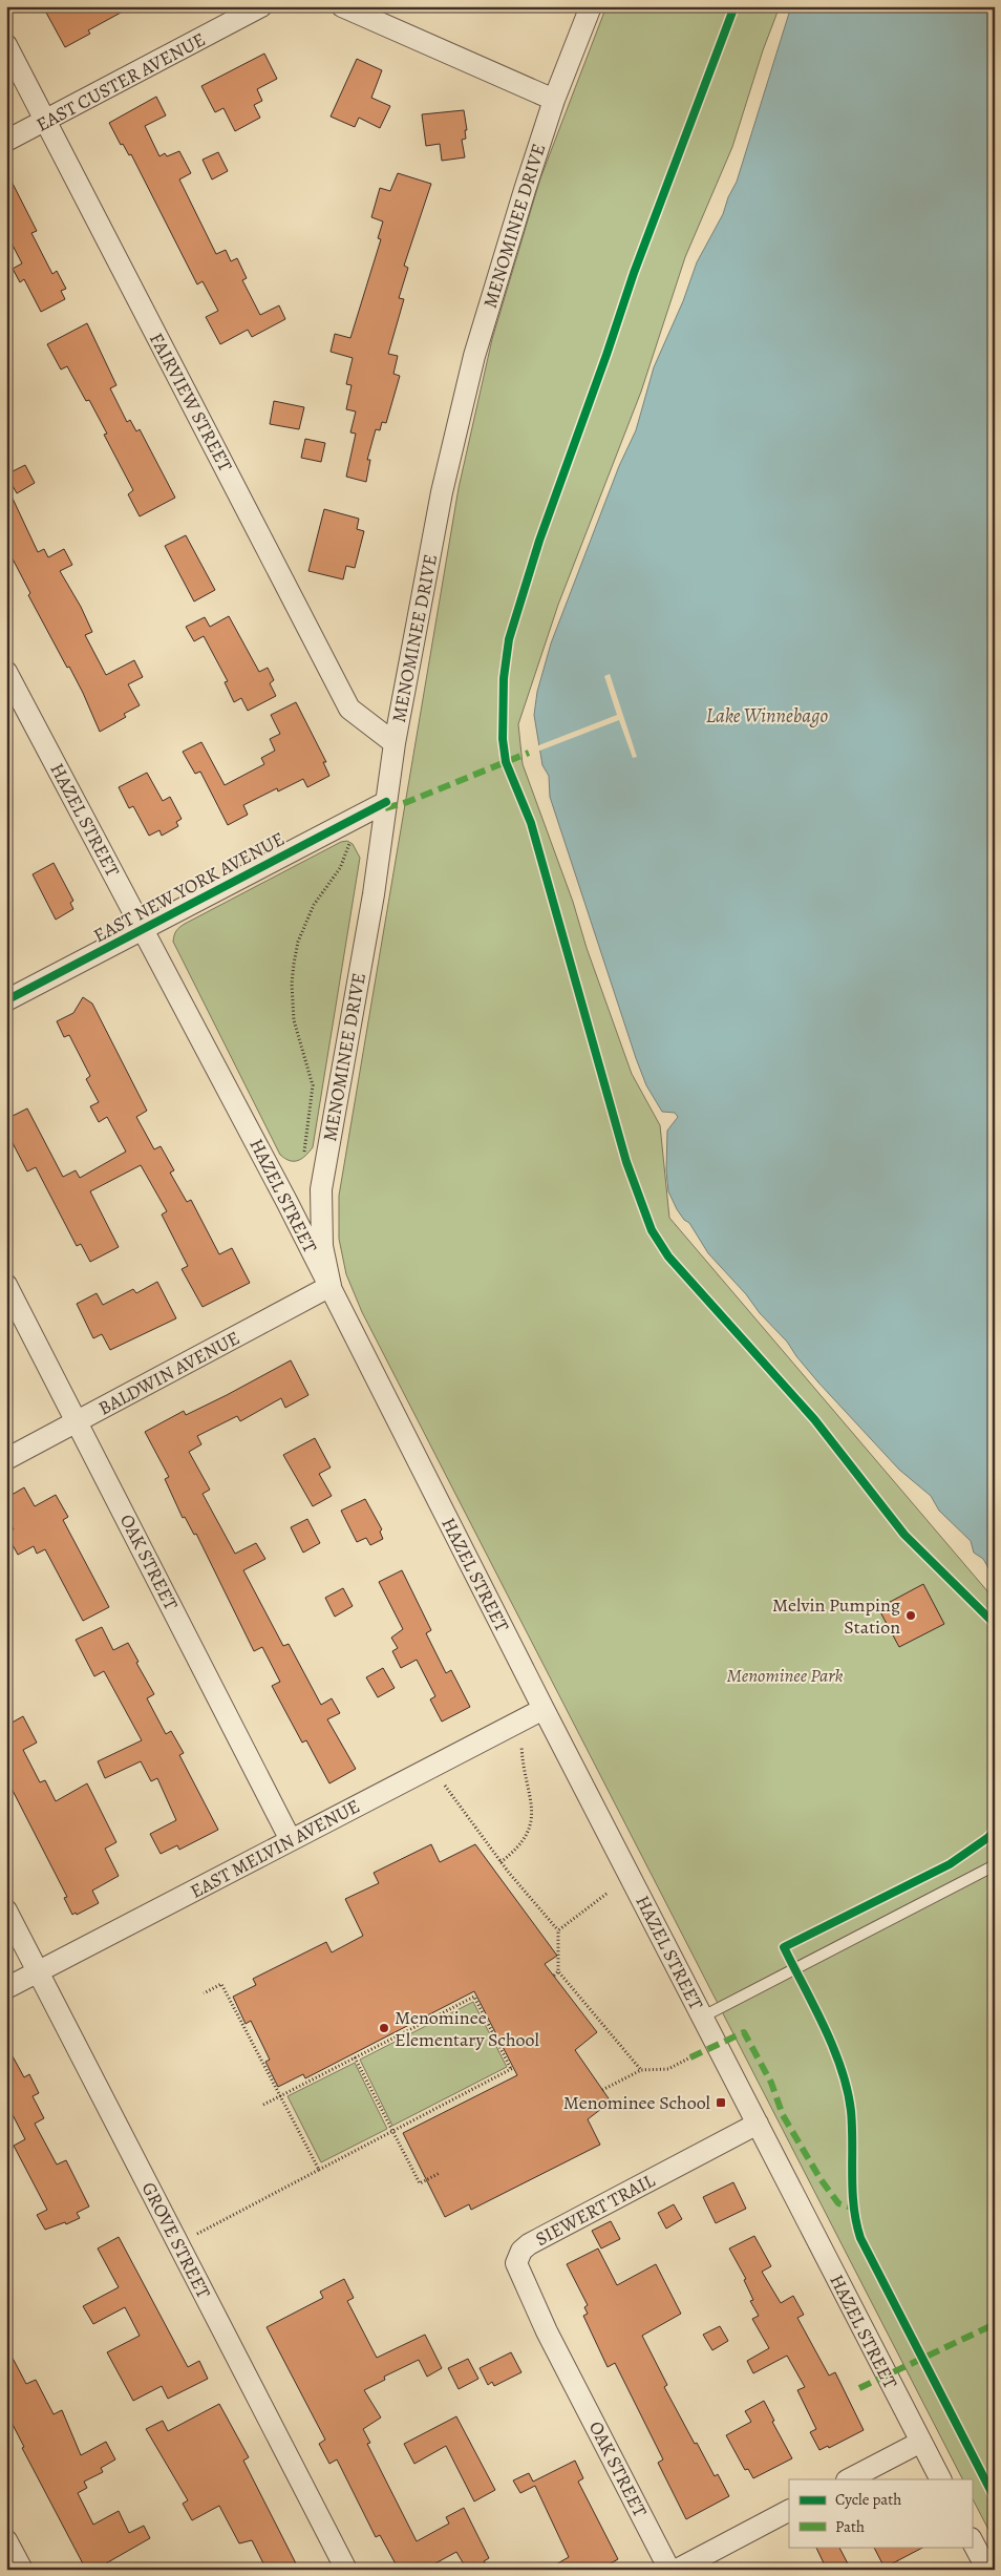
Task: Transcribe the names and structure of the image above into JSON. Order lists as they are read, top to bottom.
{
  "streets": {
    "street": [
      "EAST CUSTER AVENUE",
      "MENOMINEE DRIVE",
      "FAIRVIEW STREET",
      "HAZEL STREET",
      "EAST NEW YORK AVENUE",
      "BALDWIN AVENUE",
      "OAK STREET",
      "EAST MELVIN AVENUE",
      "SIEWERT TRAIL",
      "GROVE STREET"
    ]
  },
  "crossings": [
    ["EAST CUSTER AVENUE", "FAIRVIEW STREET"],
    ["MENOMINEE DRIVE", "FAIRVIEW STREET"],
    ["MENOMINEE DRIVE", "HAZEL STREET"],
    ["MENOMINEE DRIVE", "EAST NEW YORK AVENUE"],
    ["MENOMINEE DRIVE", "BALDWIN AVENUE"],
    ["HAZEL STREET", "EAST NEW YORK AVENUE"],
    ["HAZEL STREET", "BALDWIN AVENUE"],
    ["HAZEL STREET", "EAST MELVIN AVENUE"],
    ["HAZEL STREET", "SIEWERT TRAIL"],
    ["BALDWIN AVENUE", "OAK STREET"],
    ["OAK STREET", "EAST MELVIN AVENUE"],
    ["OAK STREET", "SIEWERT TRAIL"],
    ["EAST MELVIN AVENUE", "GROVE STREET"]
  ],
  "water": ["Lake Winnebago"],
  "parks": ["Menominee Park"],
  "places": {
    "other": ["Melvin Pumping Station", "Menominee Elementary School"],
    "transit": ["Menominee School"]
  },
  "legend": ["Cycle path", "Path"]
}
